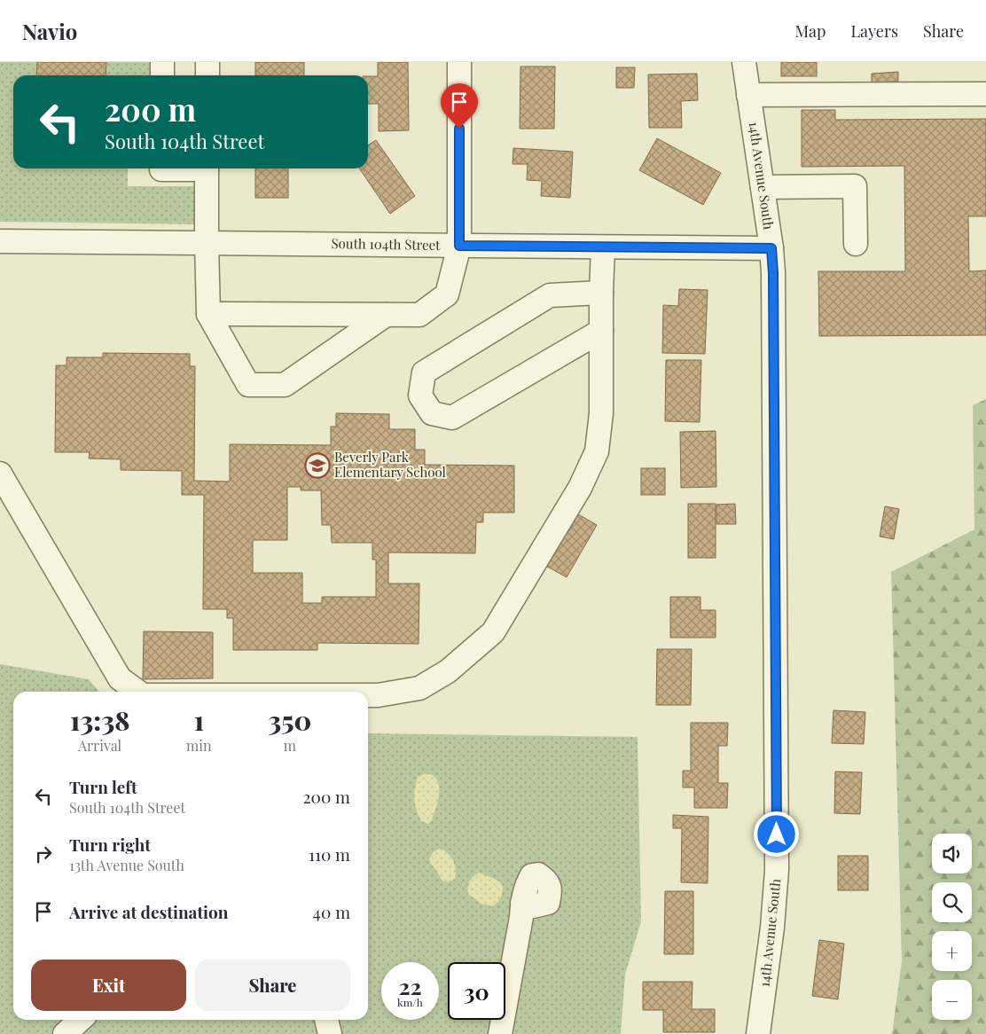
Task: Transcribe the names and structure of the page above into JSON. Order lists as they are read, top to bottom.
{
  "streets": {
    "street": ["14th Avenue South", "South 104th Street"]
  },
  "crossings": [
    ["14th Avenue South", "South 104th Street"]
  ],
  "places": {
    "school or university": ["Beverly Park Elementary School"]
  },
  "page": {
    "header": "Navio",
    "nav": ["Map", "Layers", "Share"],
    "turn": ["200 m", "South 104th Street"],
    "eta": [
      "13:38",
      "Arrival",
      "1",
      "min",
      "350",
      "m"
    ],
    "list": [
      {
        "name": "Turn left",
        "note": "South 104th Street",
        "value": "200 m"
      },
      {
        "name": "Turn right",
        "note": "13th Avenue South",
        "value": "110 m"
      },
      {
        "name": "Arrive at destination",
        "value": "40 m"
      }
    ],
    "map_buttons": ["+", "−"],
    "buttons": ["Exit", "Share"],
    "speed": "22 km/h",
    "limit": "30"
  }
}
